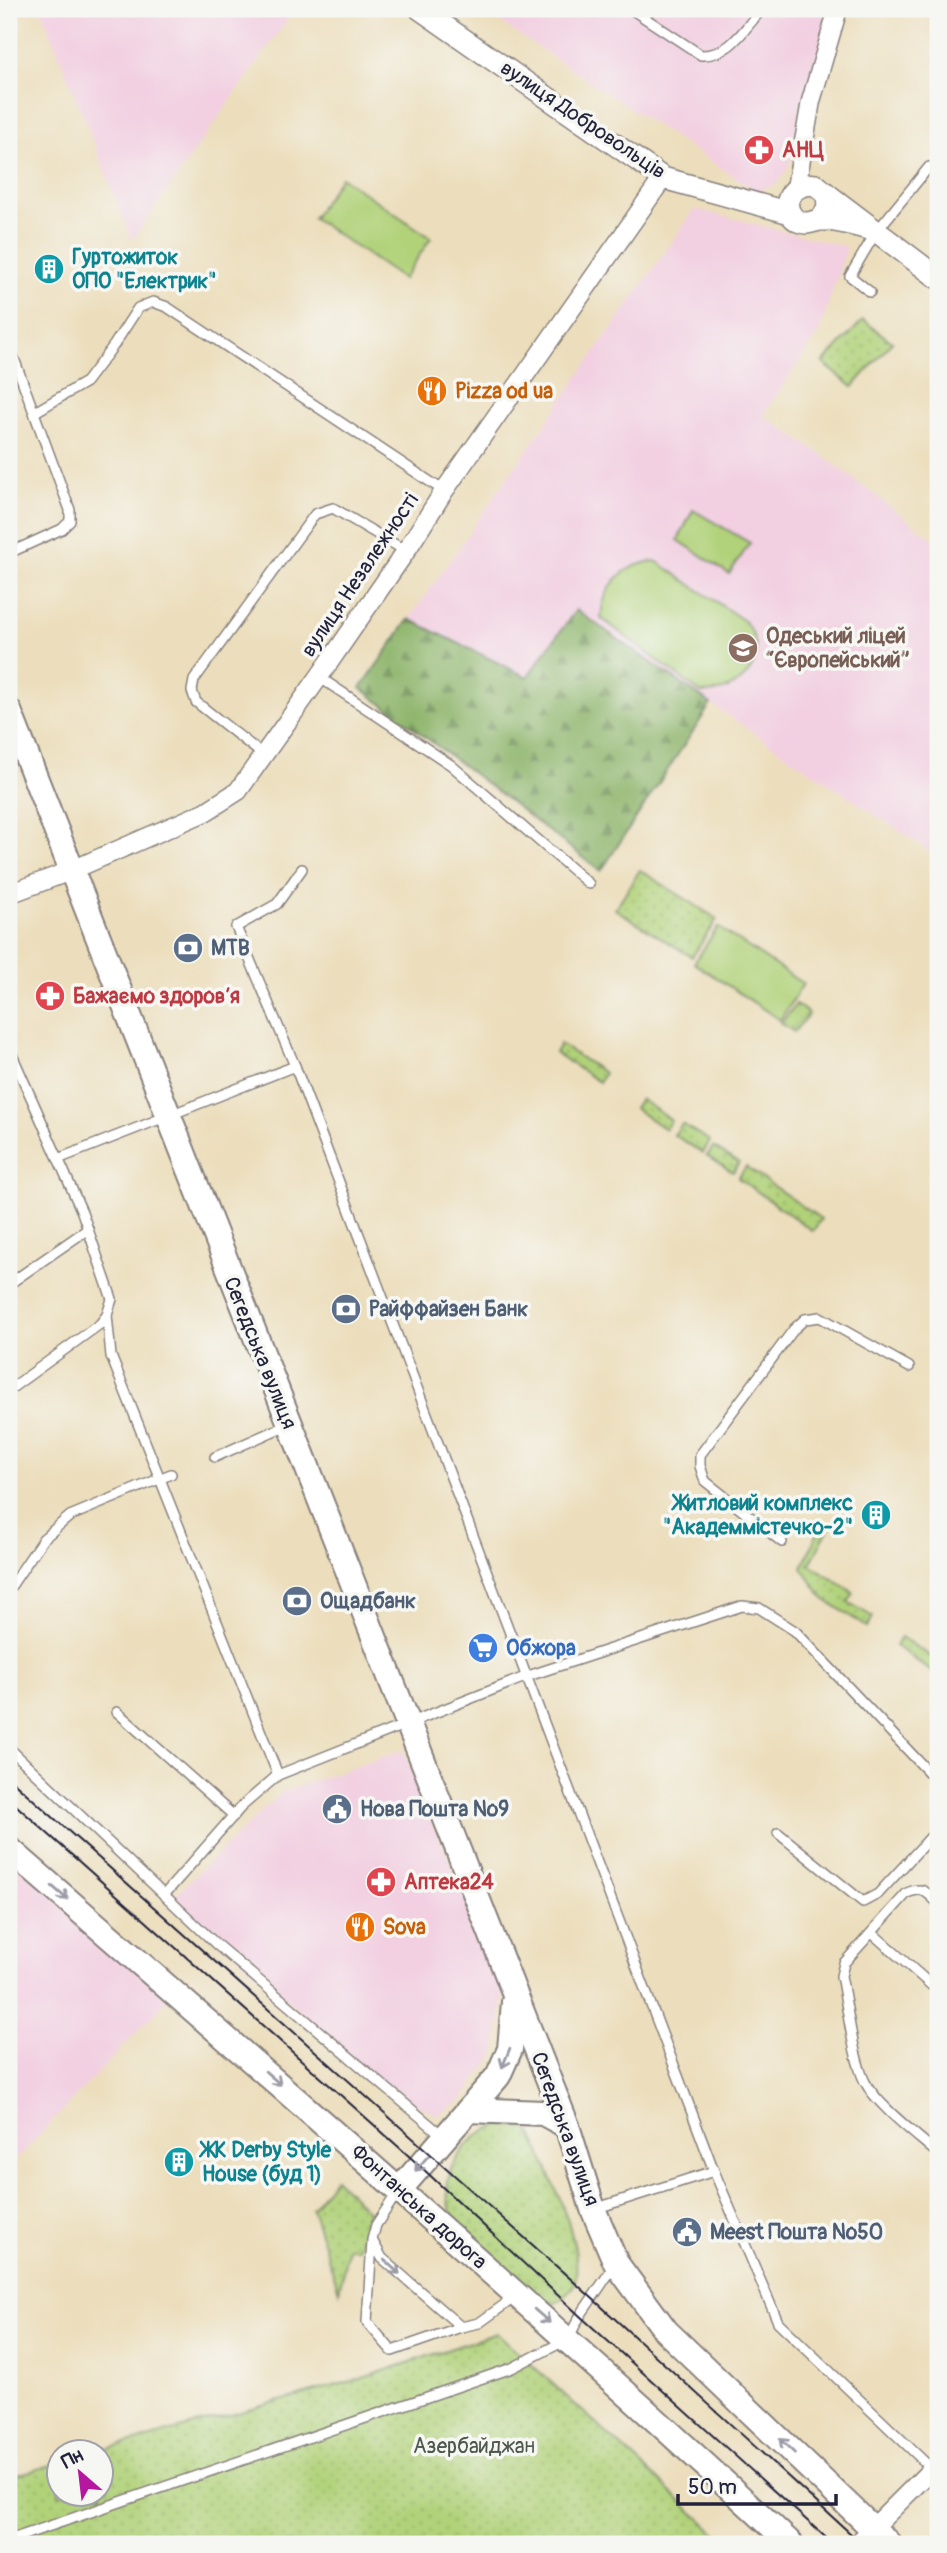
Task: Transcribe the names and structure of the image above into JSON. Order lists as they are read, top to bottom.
{
  "streets": {
    "main road": ["Сегедська вулиця", "Фонтанська дорога"],
    "street": ["вулиця Добровольців", "вулиця Незалежності"]
  },
  "crossings": [
    ["вулиця Добровольців", "вулиця Незалежності"],
    ["вулиця Незалежності", "Сегедська вулиця"],
    ["Сегедська вулиця", "Фонтанська дорога"]
  ],
  "one_way": ["Фонтанська дорога"],
  "parks": ["Азербайджан"],
  "places": {
    "pharmacy": ["АНЦ", "Бажаємо здоровʼя", "Аптека24"],
    "building": ["Гуртожиток ОПО \"Електрик\"", "Житловий комплекс \"Академмістечко-2\"", "ЖК Derby Style House (буд 1)"],
    "restaurant": ["Pizza od ua", "Sova"],
    "school or university": ["Одеський ліцей “Європейський”"],
    "bank": ["МТВ", "Райффайзен Банк", "Ощадбанк"],
    "supermarket": ["Обжора"],
    "public building": ["Нова Пошта №9", "Meest Пошта №50"]
  },
  "scale_bar": "50 m",
  "north": "top left"
}
